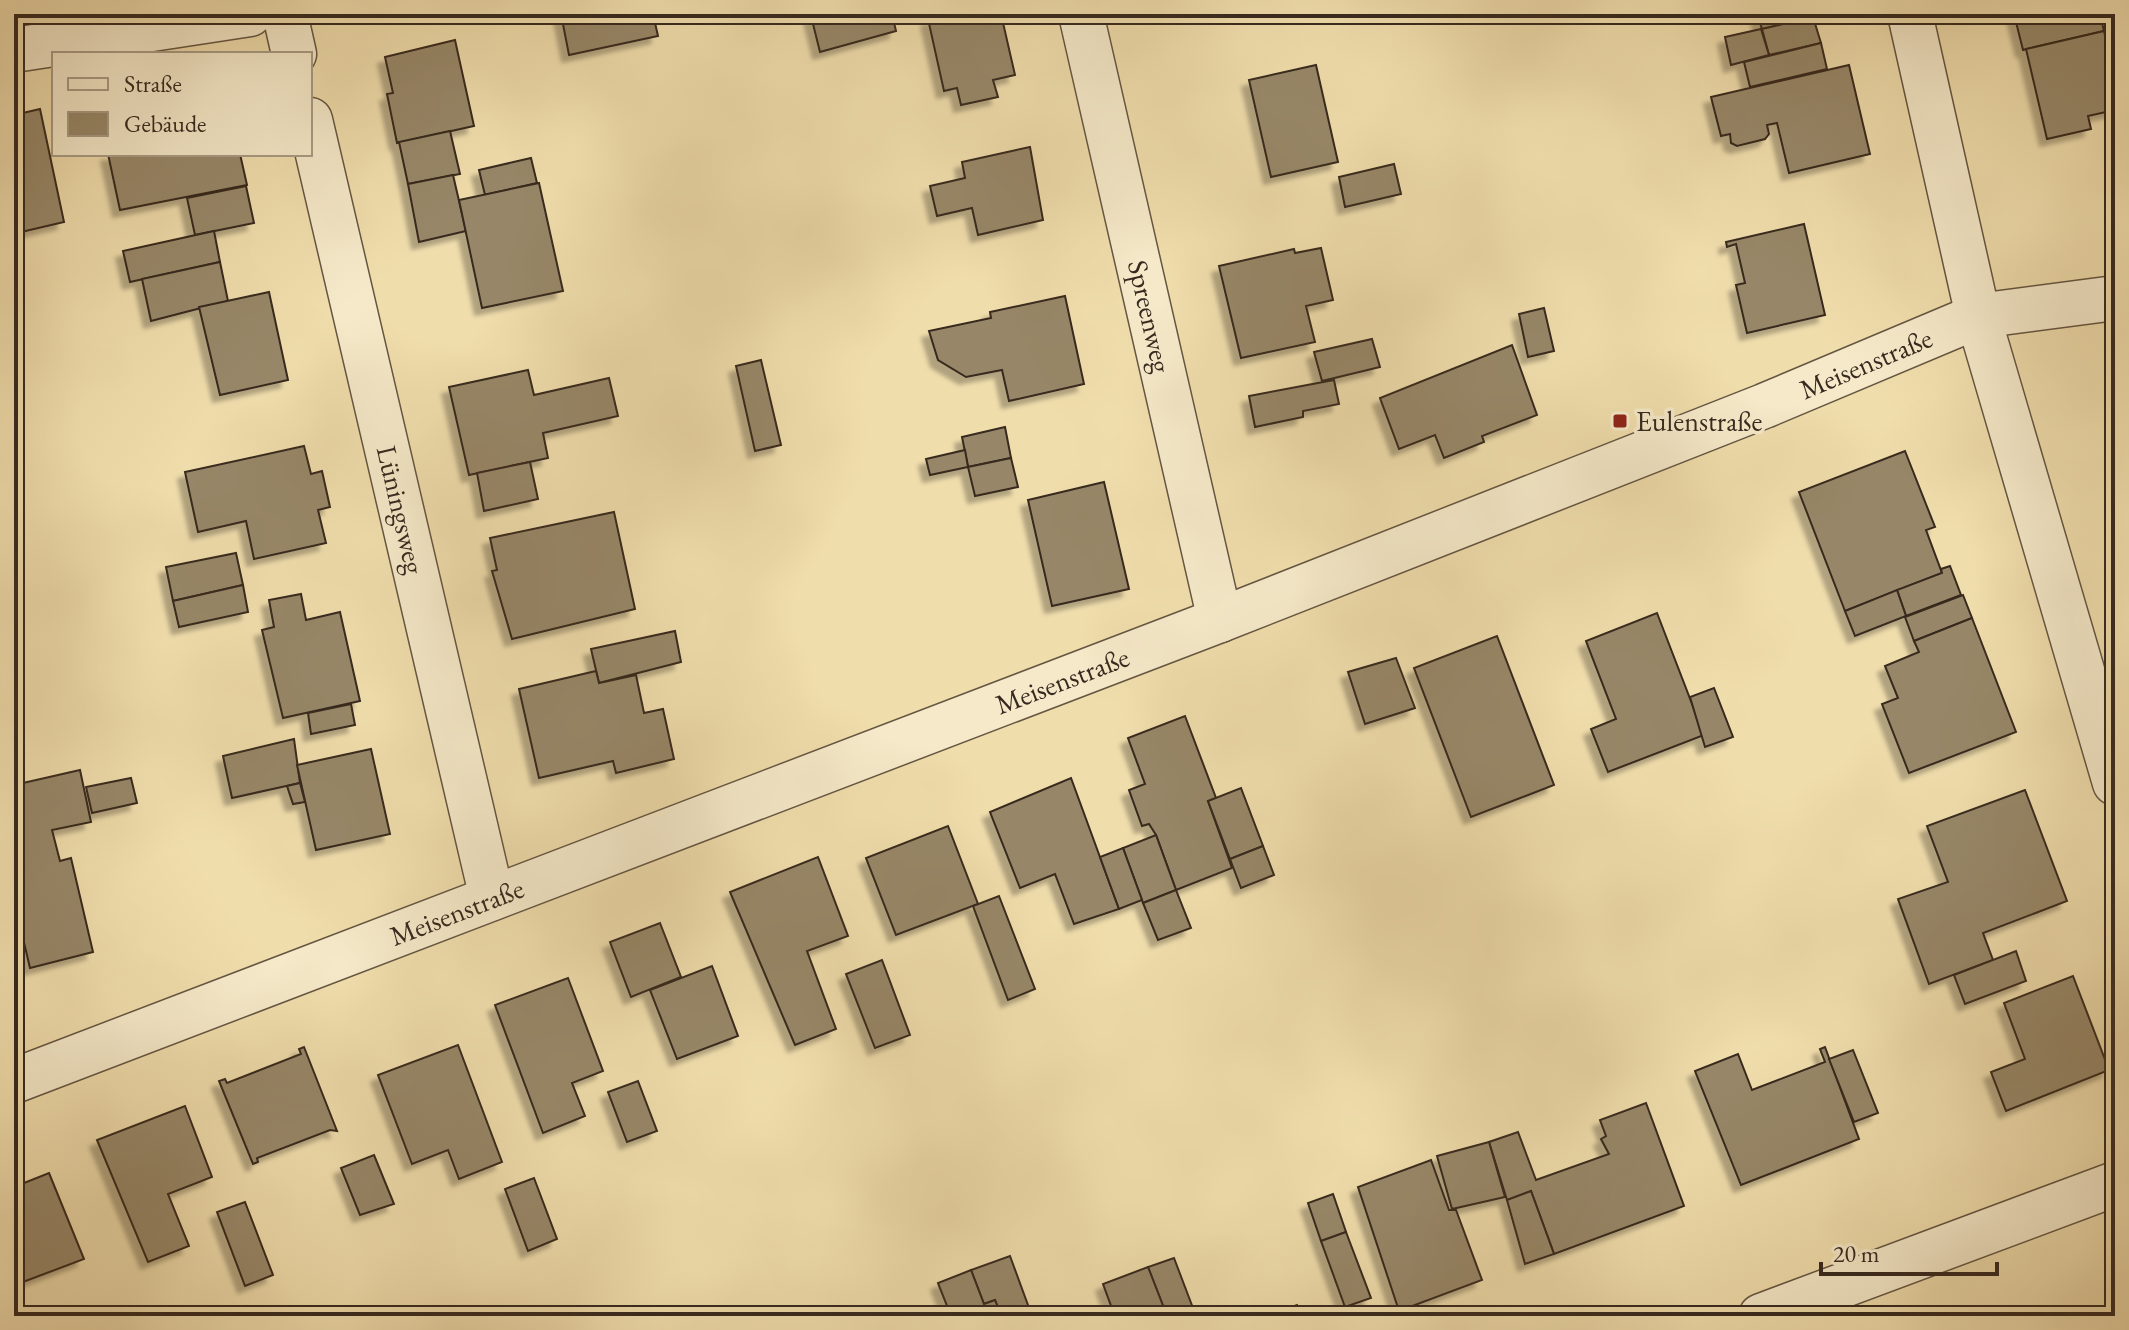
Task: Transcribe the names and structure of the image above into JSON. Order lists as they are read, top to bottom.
{
  "streets": {
    "street": ["Spreenweg", "Meisenstraße", "Lüningsweg"]
  },
  "crossings": [
    ["Spreenweg", "Meisenstraße"],
    ["Meisenstraße", "Lüningsweg"]
  ],
  "places": {
    "transit": ["Eulenstraße"]
  },
  "legend": ["Straße", "Gebäude"],
  "scale_bar": "20 m"
}
